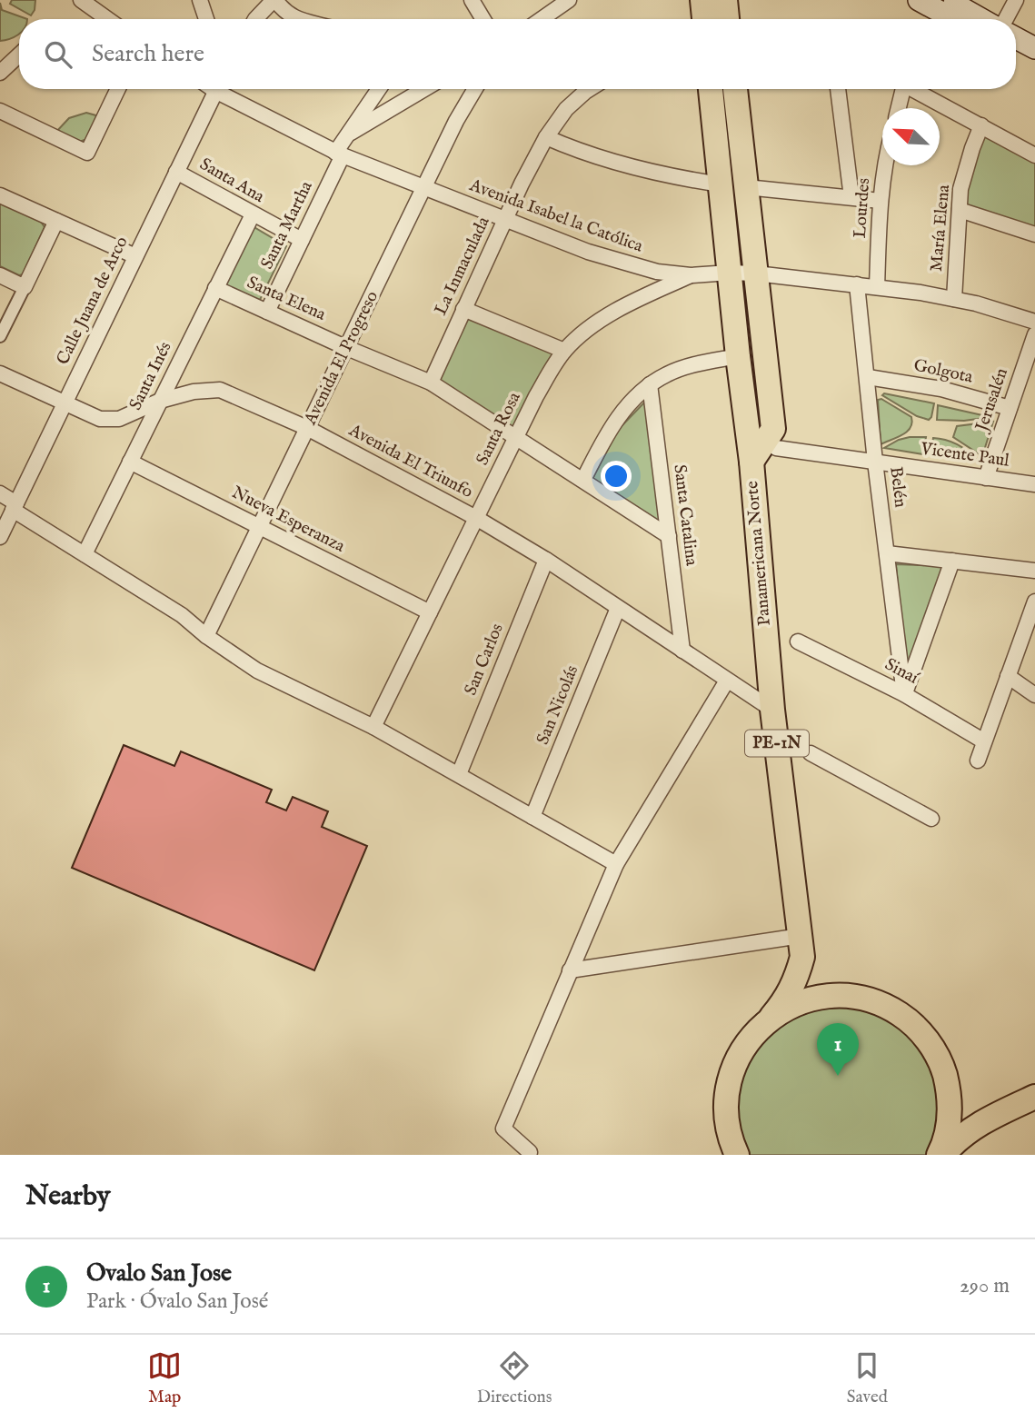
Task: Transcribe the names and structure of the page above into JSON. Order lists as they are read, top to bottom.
{
  "streets": {
    "highway": ["Panamericana Norte", "PE-1N"],
    "street": [
      "Santa Ana",
      "Lourdes",
      "Avenida Isabel la Católica",
      "Santa Martha",
      "María Elena",
      "La Inmaculada",
      "Santa Elena",
      "Calle Juana de Arco",
      "Avenida El Progreso",
      "Golgota",
      "Santa Inés",
      "Jerusalén",
      "Santa Rosa",
      "Vicente Paul",
      "Avenida El Triunfo",
      "Belén",
      "Santa Catalina",
      "Nueva Esperanza",
      "San Carlos",
      "Sinaí",
      "San Nicolás"
    ]
  },
  "crossings": [
    ["Santa Ana", "Santa Martha"],
    ["Santa Ana", "Calle Juana de Arco"],
    ["Santa Ana", "Santa Inés"],
    ["Lourdes", "Avenida Isabel la Católica"],
    ["Avenida Isabel la Católica", "Santa Martha"],
    ["Avenida Isabel la Católica", "María Elena"],
    ["Avenida Isabel la Católica", "La Inmaculada"],
    ["Avenida Isabel la Católica", "Avenida El Progreso"],
    ["Avenida Isabel la Católica", "Santa Rosa"],
    ["Avenida Isabel la Católica", "Belén"],
    ["Avenida Isabel la Católica", "Panamericana Norte"],
    ["Santa Martha", "Santa Elena"],
    ["La Inmaculada", "Santa Elena"],
    ["Santa Elena", "Avenida El Progreso"],
    ["Santa Elena", "Santa Inés"],
    ["Santa Elena", "Santa Rosa"],
    ["Santa Elena", "Santa Catalina"],
    ["Calle Juana de Arco", "Avenida El Triunfo"],
    ["Avenida El Progreso", "Avenida El Triunfo"],
    ["Avenida El Progreso", "Nueva Esperanza"],
    ["Golgota", "Jerusalén"],
    ["Golgota", "Belén"],
    ["Santa Inés", "Avenida El Triunfo"],
    ["Santa Inés", "Nueva Esperanza"],
    ["Jerusalén", "Vicente Paul"],
    ["Santa Rosa", "Avenida El Triunfo"],
    ["Santa Rosa", "Nueva Esperanza"],
    ["Vicente Paul", "Belén"],
    ["Avenida El Triunfo", "Santa Catalina"],
    ["Avenida El Triunfo", "Panamericana Norte"],
    ["Avenida El Triunfo", "San Carlos"],
    ["Avenida El Triunfo", "San Nicolás"],
    ["Belén", "Sinaí"],
    ["Panamericana Norte", "PE-1N"]
  ],
  "north": "top left",
  "page": {
    "search": "Search here",
    "pins": "1",
    "heading": "Nearby",
    "list": [
      {
        "mark": "1",
        "name": "Ovalo San Jose",
        "note": "Park · Óvalo San José",
        "value": "290 m"
      }
    ],
    "nav": ["Map", "Directions", "Saved"]
  }
}
